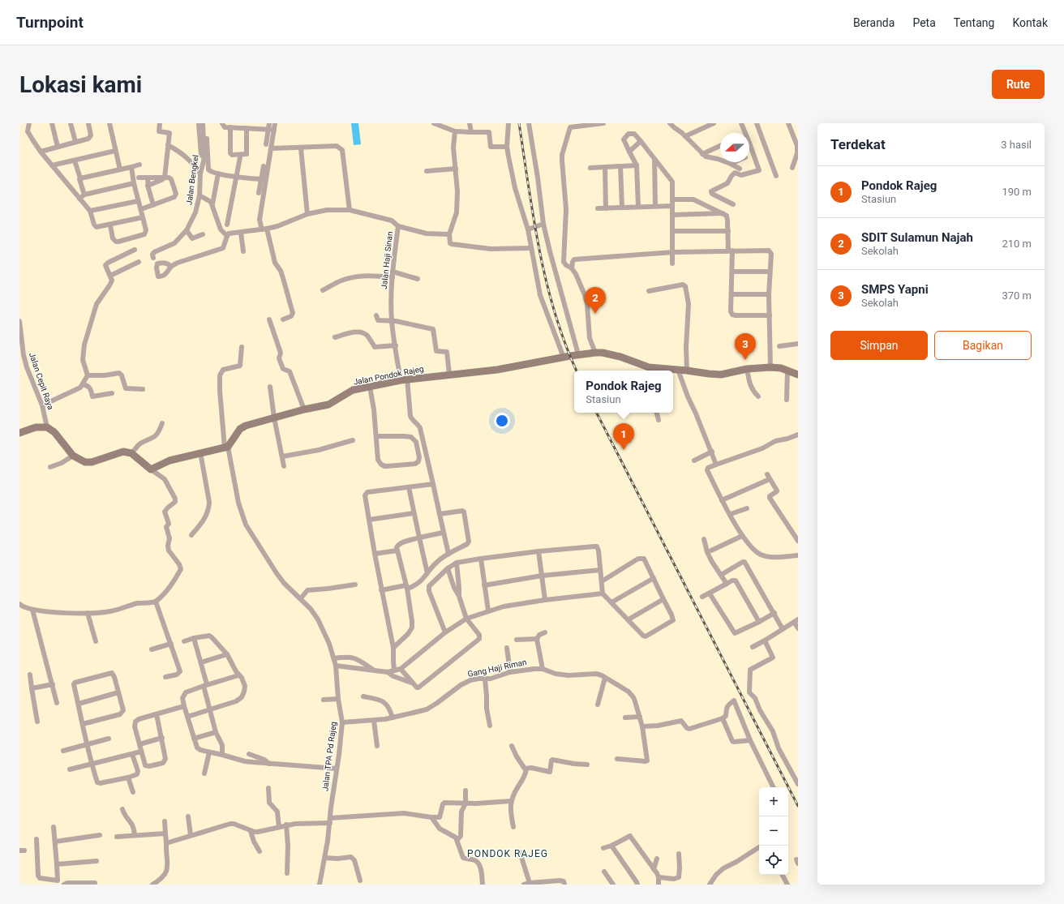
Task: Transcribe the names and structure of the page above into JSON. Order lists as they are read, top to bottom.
{
  "streets": {
    "main road": ["Jalan Pondok Rajeg"],
    "street": [
      "Jalan Bengkel",
      "Jalan Haji Sinan",
      "Jalan Cepit Raya",
      "Gang Haji Riman",
      "Jalan TPA Pd Rajeg"
    ]
  },
  "crossings": [
    ["Jalan Haji Sinan", "Jalan Pondok Rajeg"],
    ["Jalan Pondok Rajeg", "Jalan TPA Pd Rajeg"],
    ["Gang Haji Riman", "Jalan TPA Pd Rajeg"]
  ],
  "districts": ["PONDOK RAJEG"],
  "north": "left",
  "page": {
    "header": "Turnpoint",
    "nav": [
      "Beranda",
      "Peta",
      "Tentang",
      "Kontak"
    ],
    "buttons": [
      "Rute",
      ["Simpan", "Bagikan"]
    ],
    "title": "Lokasi kami",
    "heading": ["Terdekat", "3 hasil"],
    "list": [
      {
        "mark": "1",
        "name": "Pondok Rajeg",
        "note": "Stasiun",
        "value": "190 m"
      },
      {
        "mark": "2",
        "name": "SDIT Sulamun Najah",
        "note": "Sekolah",
        "value": "210 m"
      },
      {
        "mark": "3",
        "name": "SMPS Yapni",
        "note": "Sekolah",
        "value": "370 m"
      }
    ],
    "pins": ["2", "3", "1"],
    "popup": ["Pondok Rajeg", "Stasiun"],
    "map_buttons": ["+", "−"]
  }
}
